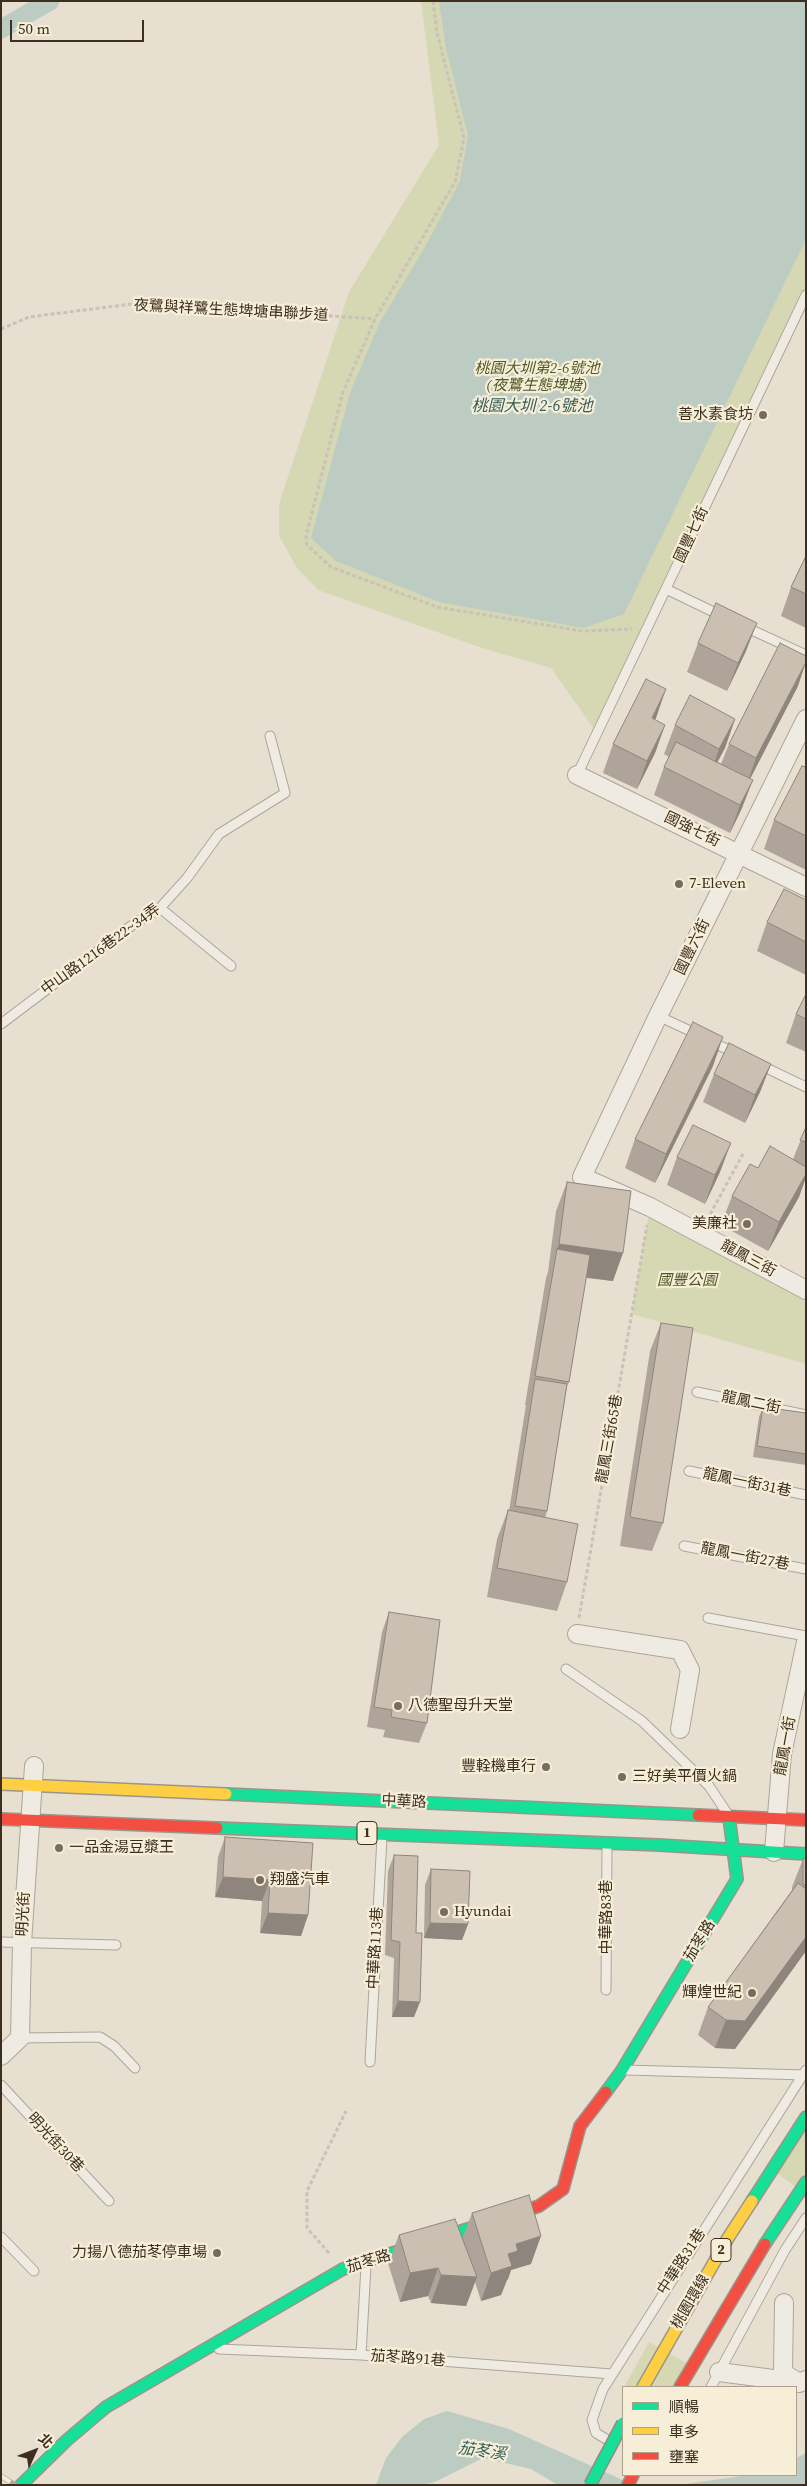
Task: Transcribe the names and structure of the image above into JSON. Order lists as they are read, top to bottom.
{
  "streets": {
    "main road": [
      "中華路",
      "1",
      "茄苳路",
      "2",
      "桃園環線"
    ],
    "street": [
      "國強七街",
      "國豐六街",
      "龍鳳三街",
      "龍鳳一街",
      "明光街"
    ],
    "lane": [
      "國豐七街",
      "中山路1216巷22~34弄",
      "龍鳳二街",
      "龍鳳一街31巷",
      "龍鳳一街27巷",
      "中華路83巷",
      "中華路113巷",
      "明光街30巷",
      "中華路31巷",
      "茄苳路91巷"
    ],
    "path": ["夜鷺與祥鷺生態埤塘串聯步道", "龍鳳三街65巷"]
  },
  "crossings": [
    ["國豐七街", "國強七街"],
    ["國強七街", "國豐六街"],
    ["國豐六街", "龍鳳三街"],
    ["龍鳳三街", "龍鳳三街65巷"],
    ["龍鳳一街", "中華路"],
    ["龍鳳一街", "1"],
    ["中華路", "明光街"],
    ["中華路", "茄苳路"],
    ["1", "明光街"],
    ["1", "中華路83巷"],
    ["1", "茄苳路"],
    ["1", "中華路113巷"],
    ["茄苳路", "茄苳路91巷"],
    ["中華路31巷", "茄苳路91巷"]
  ],
  "water": ["桃園大圳 2-6號池", "茄苳溪"],
  "parks": ["桃園大圳第2-6號池 (夜鷺生態埤塘)", "國豐公園"],
  "places": [
    "善水素食坊",
    "7-Eleven",
    "美廉社",
    "八德聖母升天堂",
    "豐輇機車行",
    "三好美平價火鍋",
    "一品金湯豆漿王",
    "翔盛汽車",
    "Hyundai",
    "輝煌世紀",
    "力揚八德茄苳停車場"
  ],
  "legend": ["順暢", "車多", "壅塞"],
  "scale_bar": "50 m",
  "north": "top right"
}
